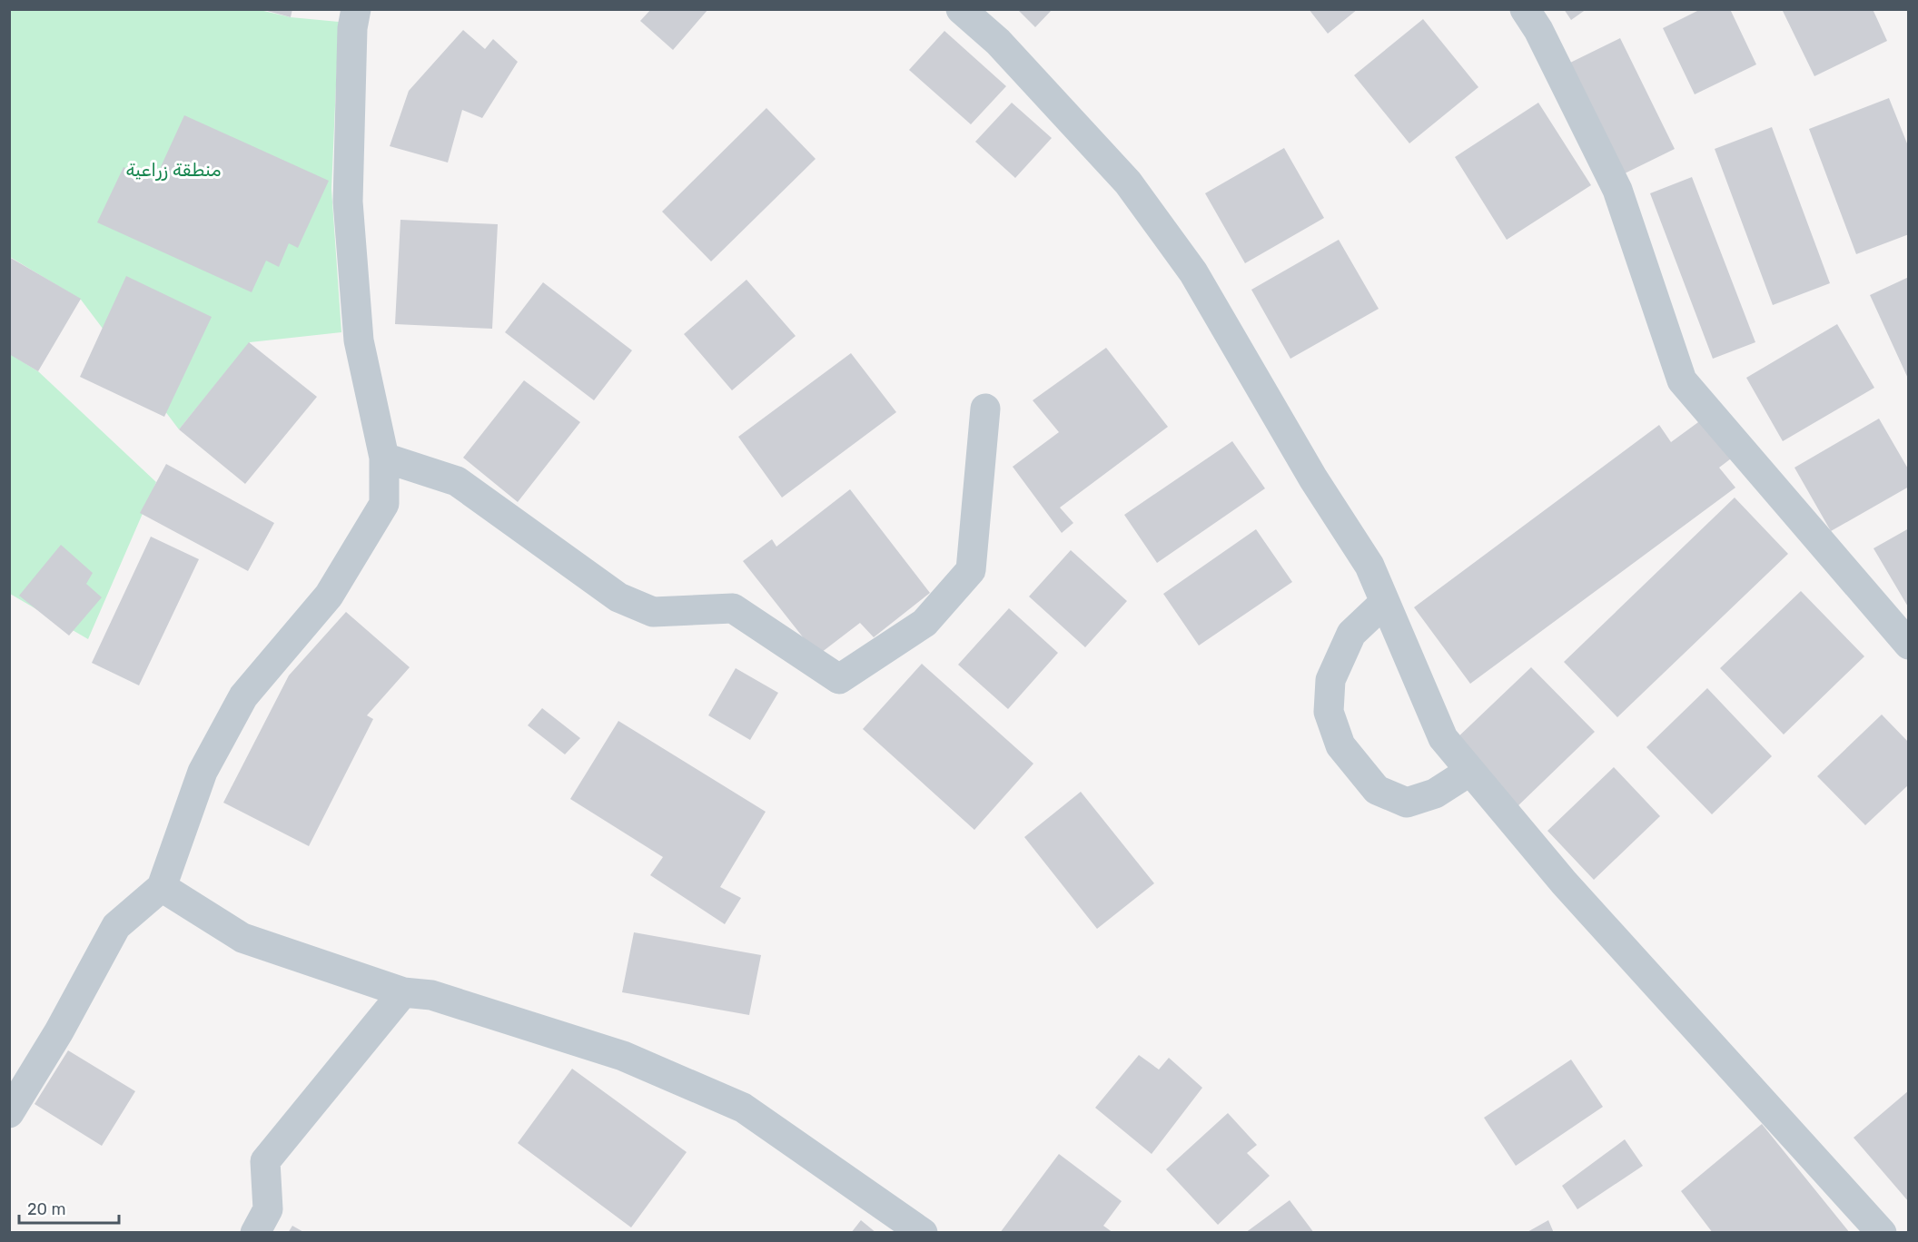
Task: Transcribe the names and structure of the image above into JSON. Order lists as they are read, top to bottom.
{
  "parks": ["منطقة زراعية"],
  "scale_bar": "20 m"
}
